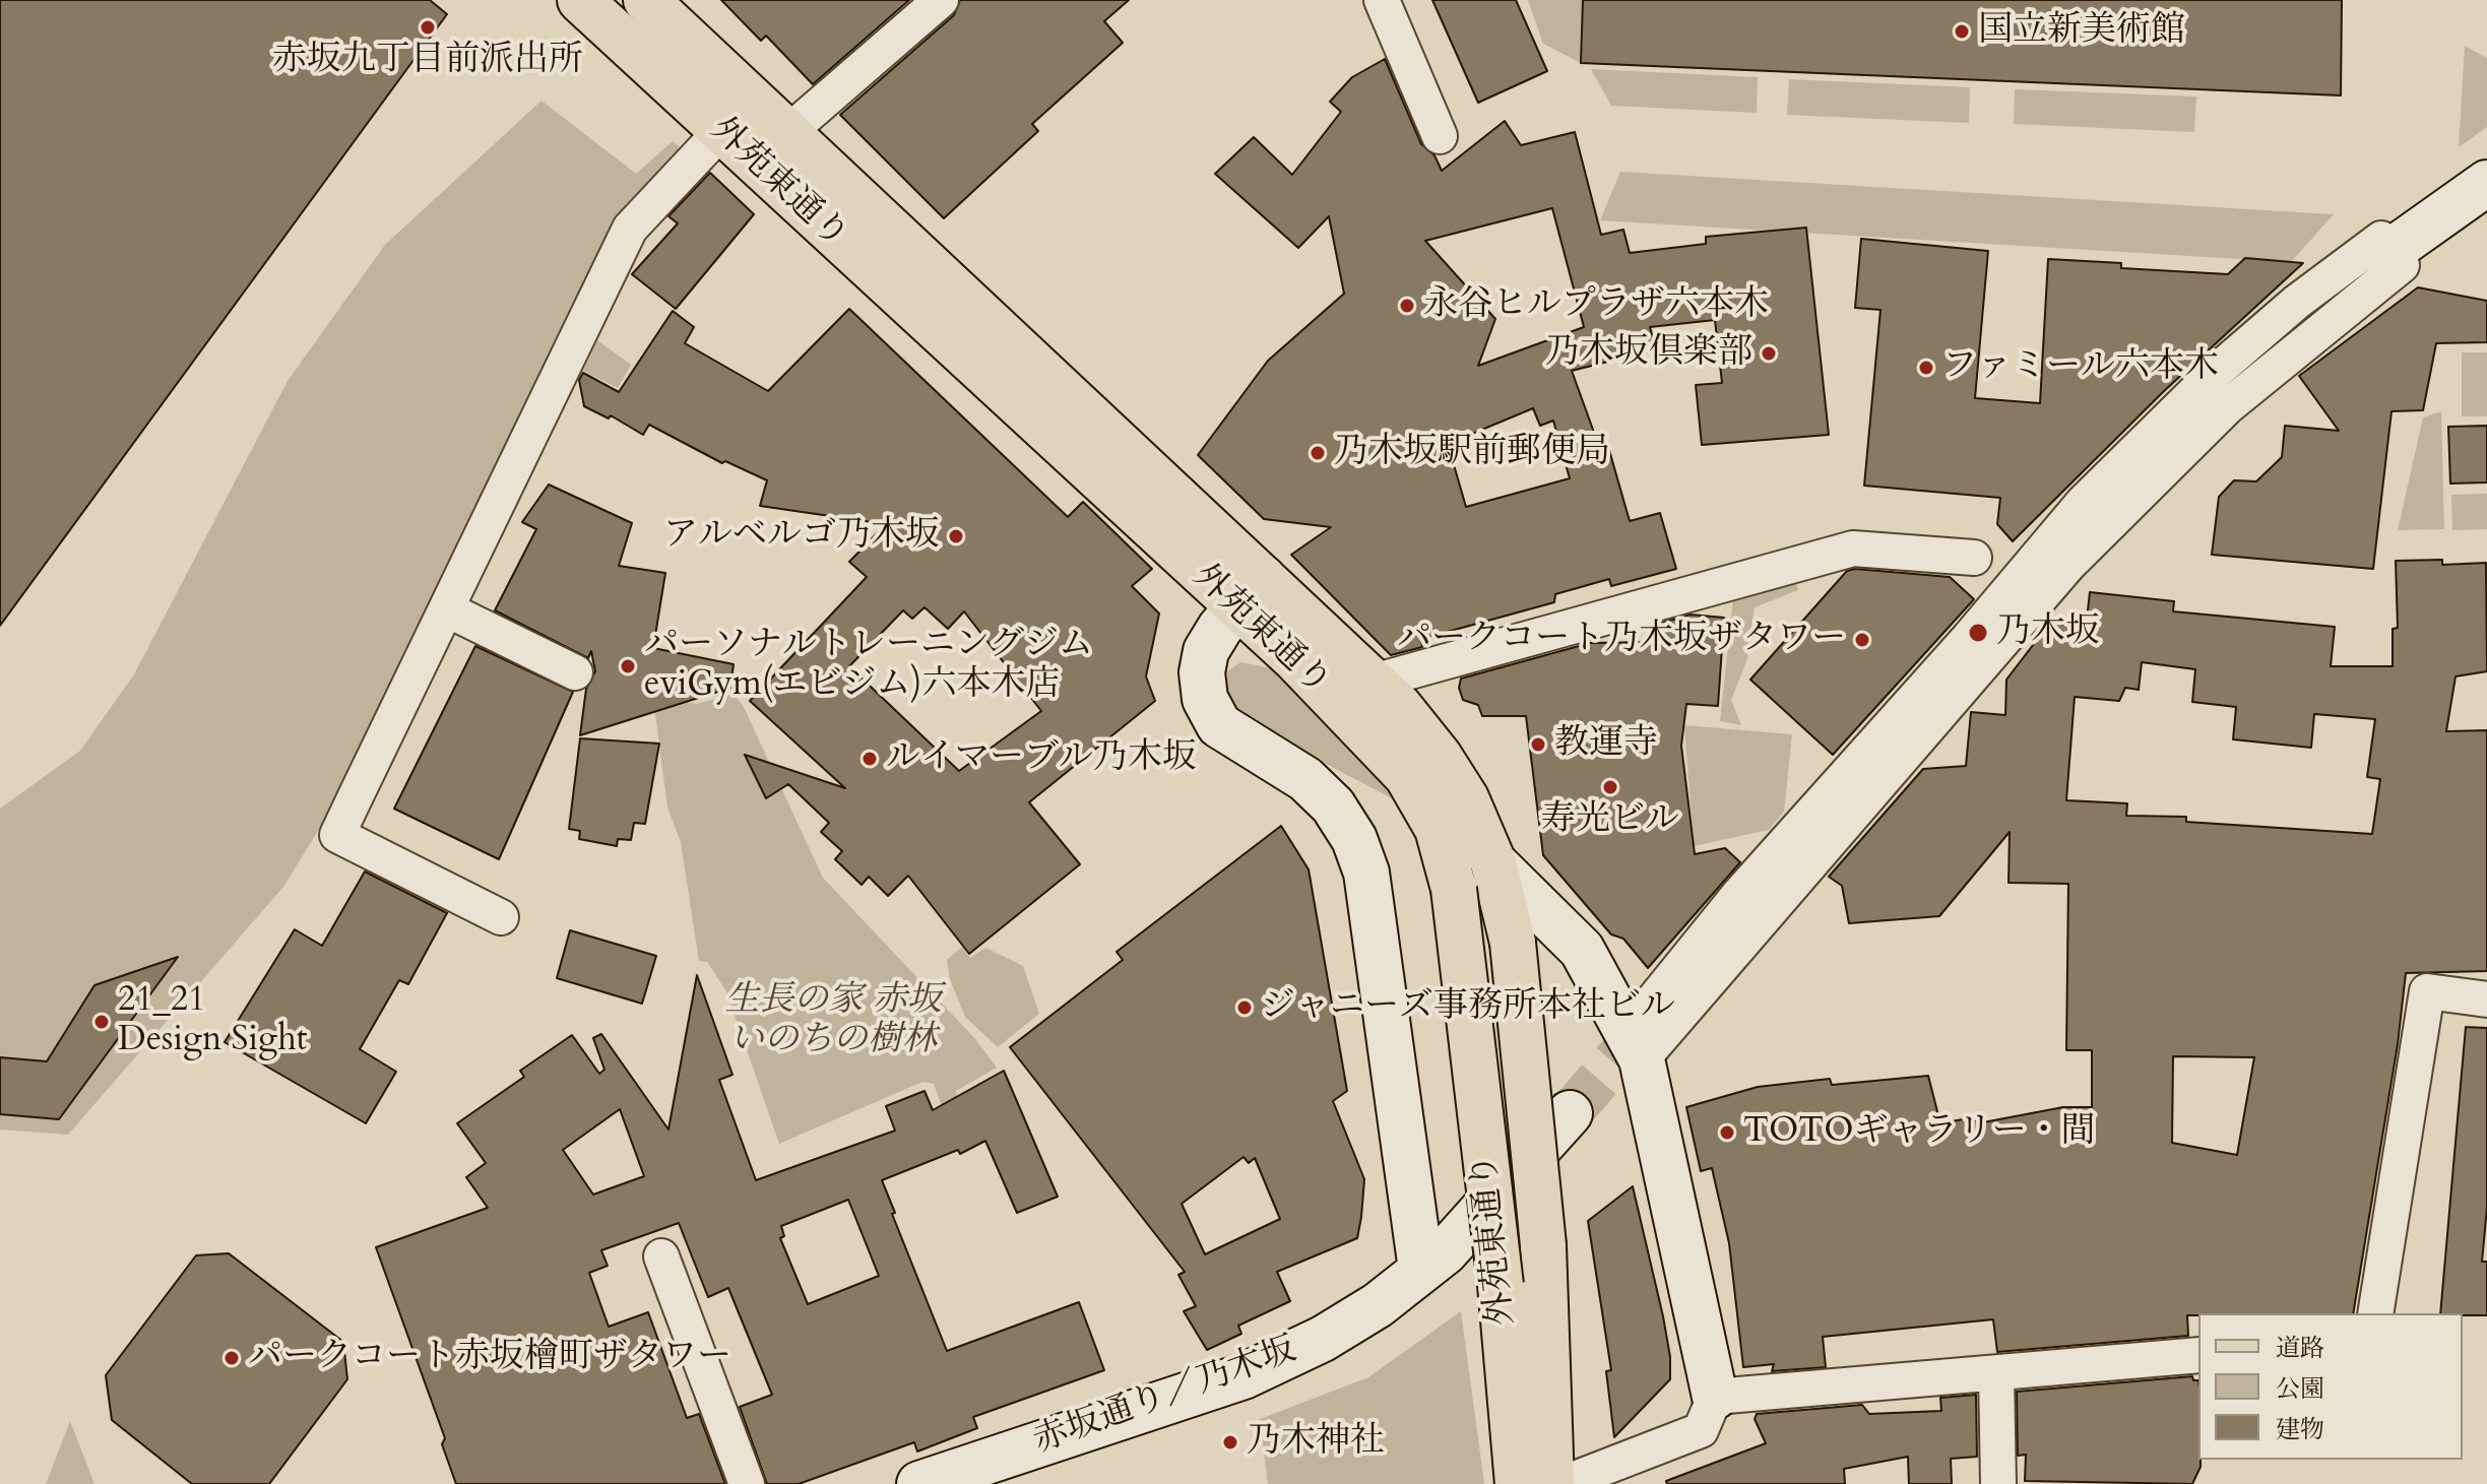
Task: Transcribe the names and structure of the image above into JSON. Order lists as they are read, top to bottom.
{
  "streets": {
    "main road": ["外苑東通り"],
    "street": ["赤坂通り／乃木坂"]
  },
  "parks": ["生長の家 赤坂 いのちの樹林"],
  "places": [
    "赤坂九丁目前派出所",
    "国立新美術館",
    "永谷ヒルプラザ六本木",
    "乃木坂倶楽部",
    "ファミール六本木",
    "乃木坂駅前郵便局",
    "アルベルゴ乃木坂",
    "乃木坂",
    "パークコート乃木坂ザタワー",
    "パーソナルトレーニングジム eviGym(エビジム)六本木店",
    "教運寺",
    "ルイマーブル乃木坂",
    "寿光ビル",
    "ジャニーズ事務所本社ビル",
    "21_21 Design Sight",
    "TOTOギャラリー・間",
    "パークコート赤坂檜町ザタワー",
    "乃木神社"
  ],
  "legend": ["道路", "公園", "建物"]
}
